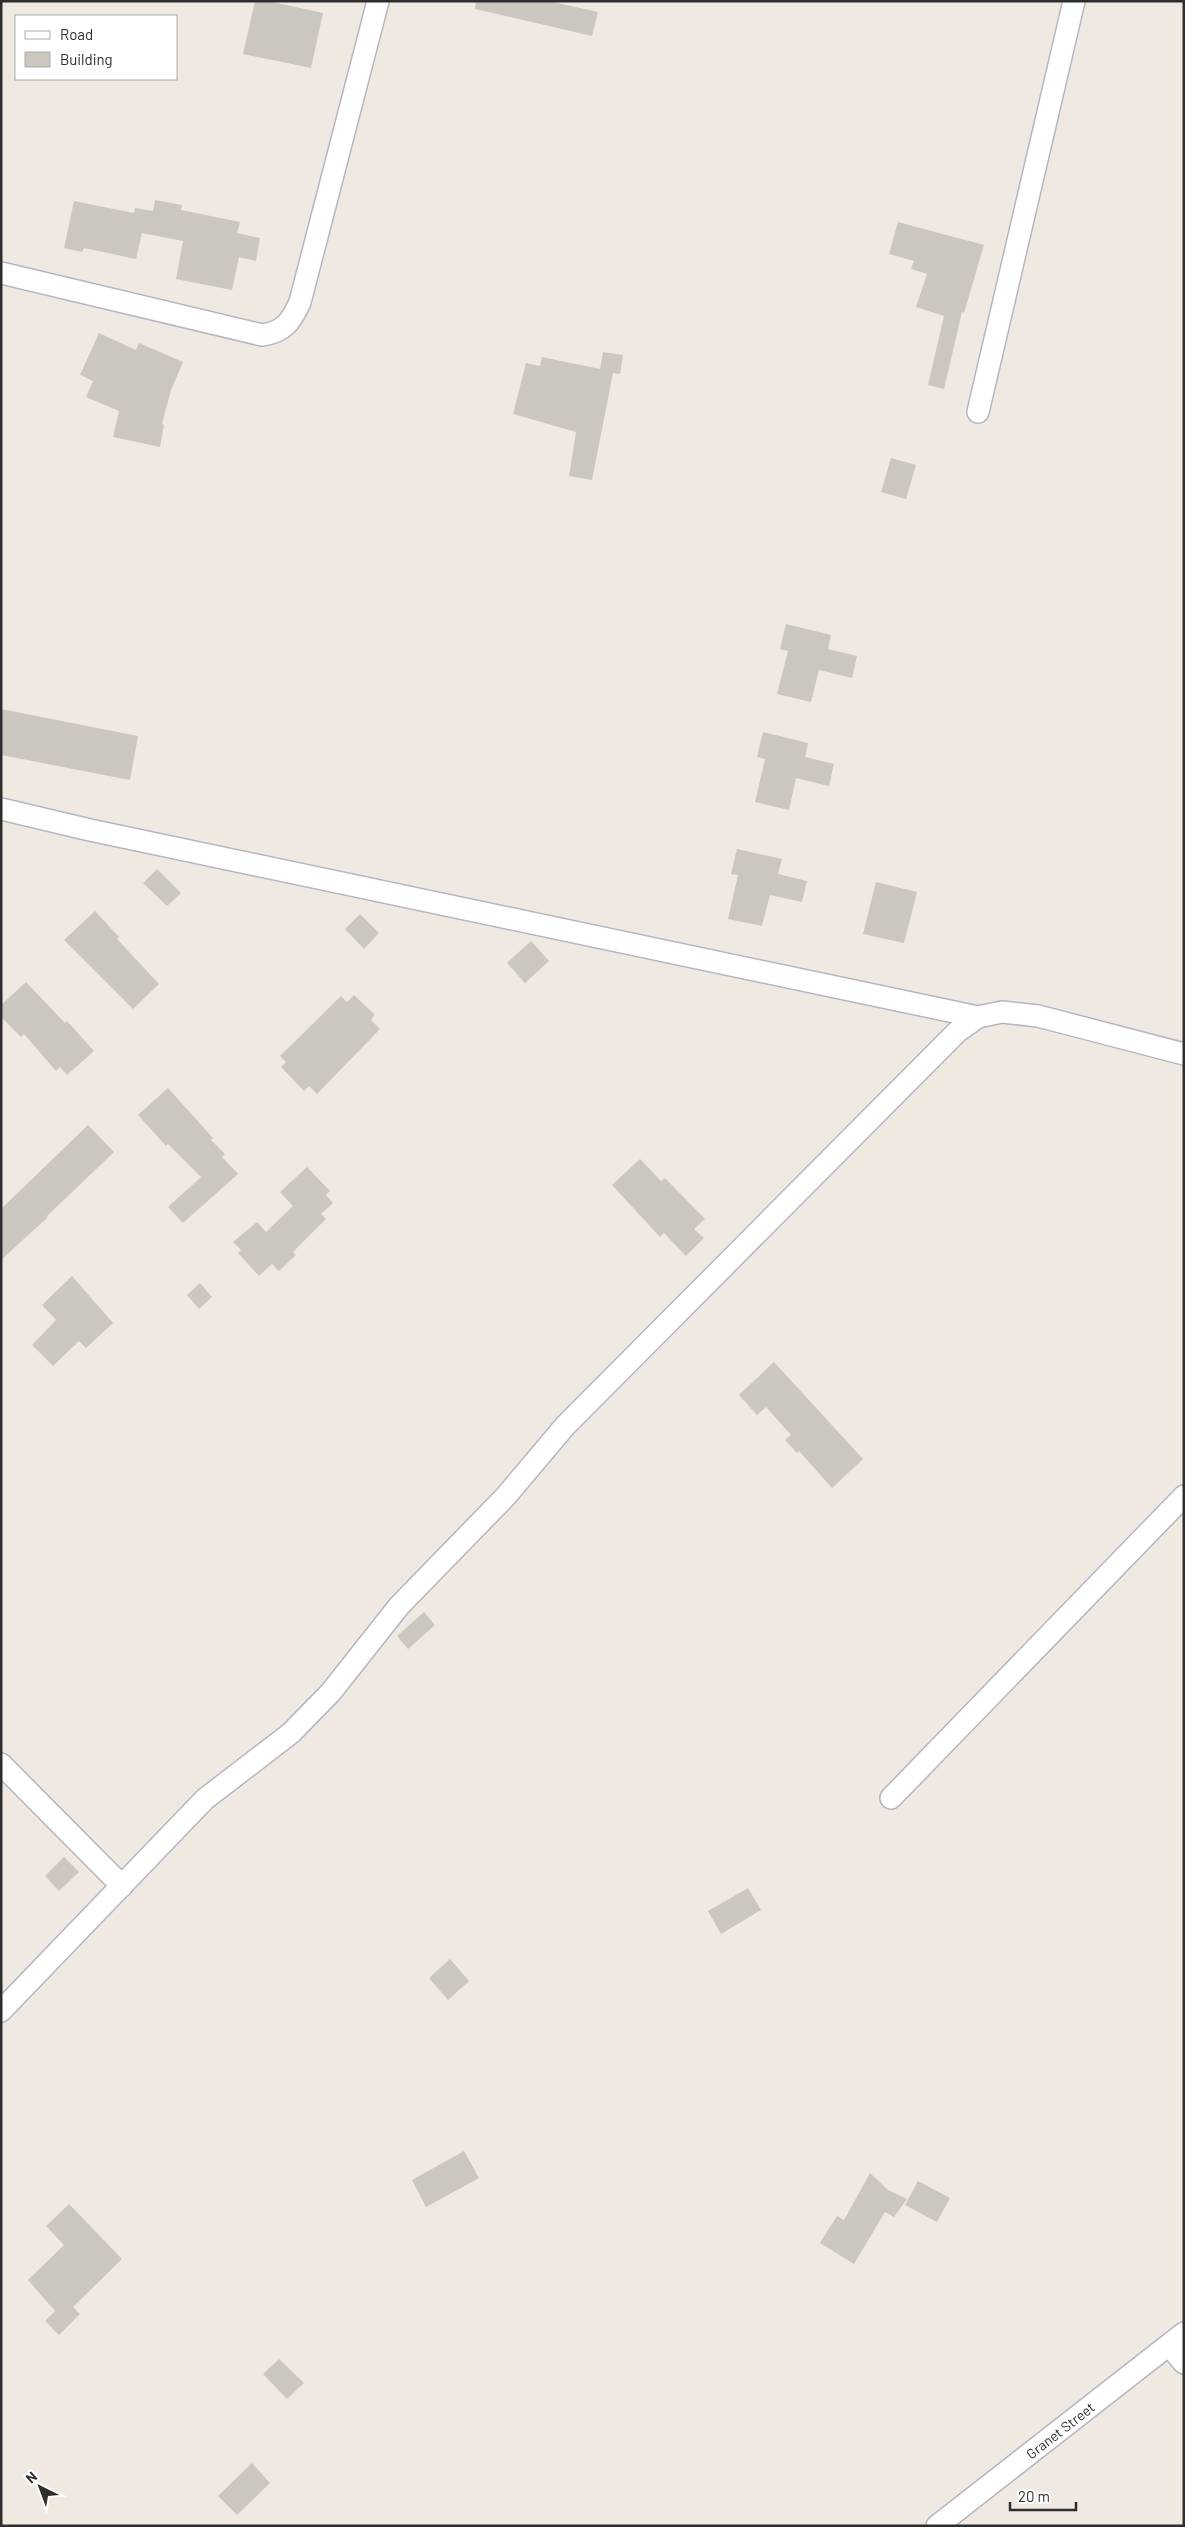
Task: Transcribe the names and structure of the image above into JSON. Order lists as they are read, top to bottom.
{
  "streets": {
    "street": ["Granet Street"]
  },
  "legend": ["Road", "Building"],
  "scale_bar": "20 m",
  "north": "top left"
}
